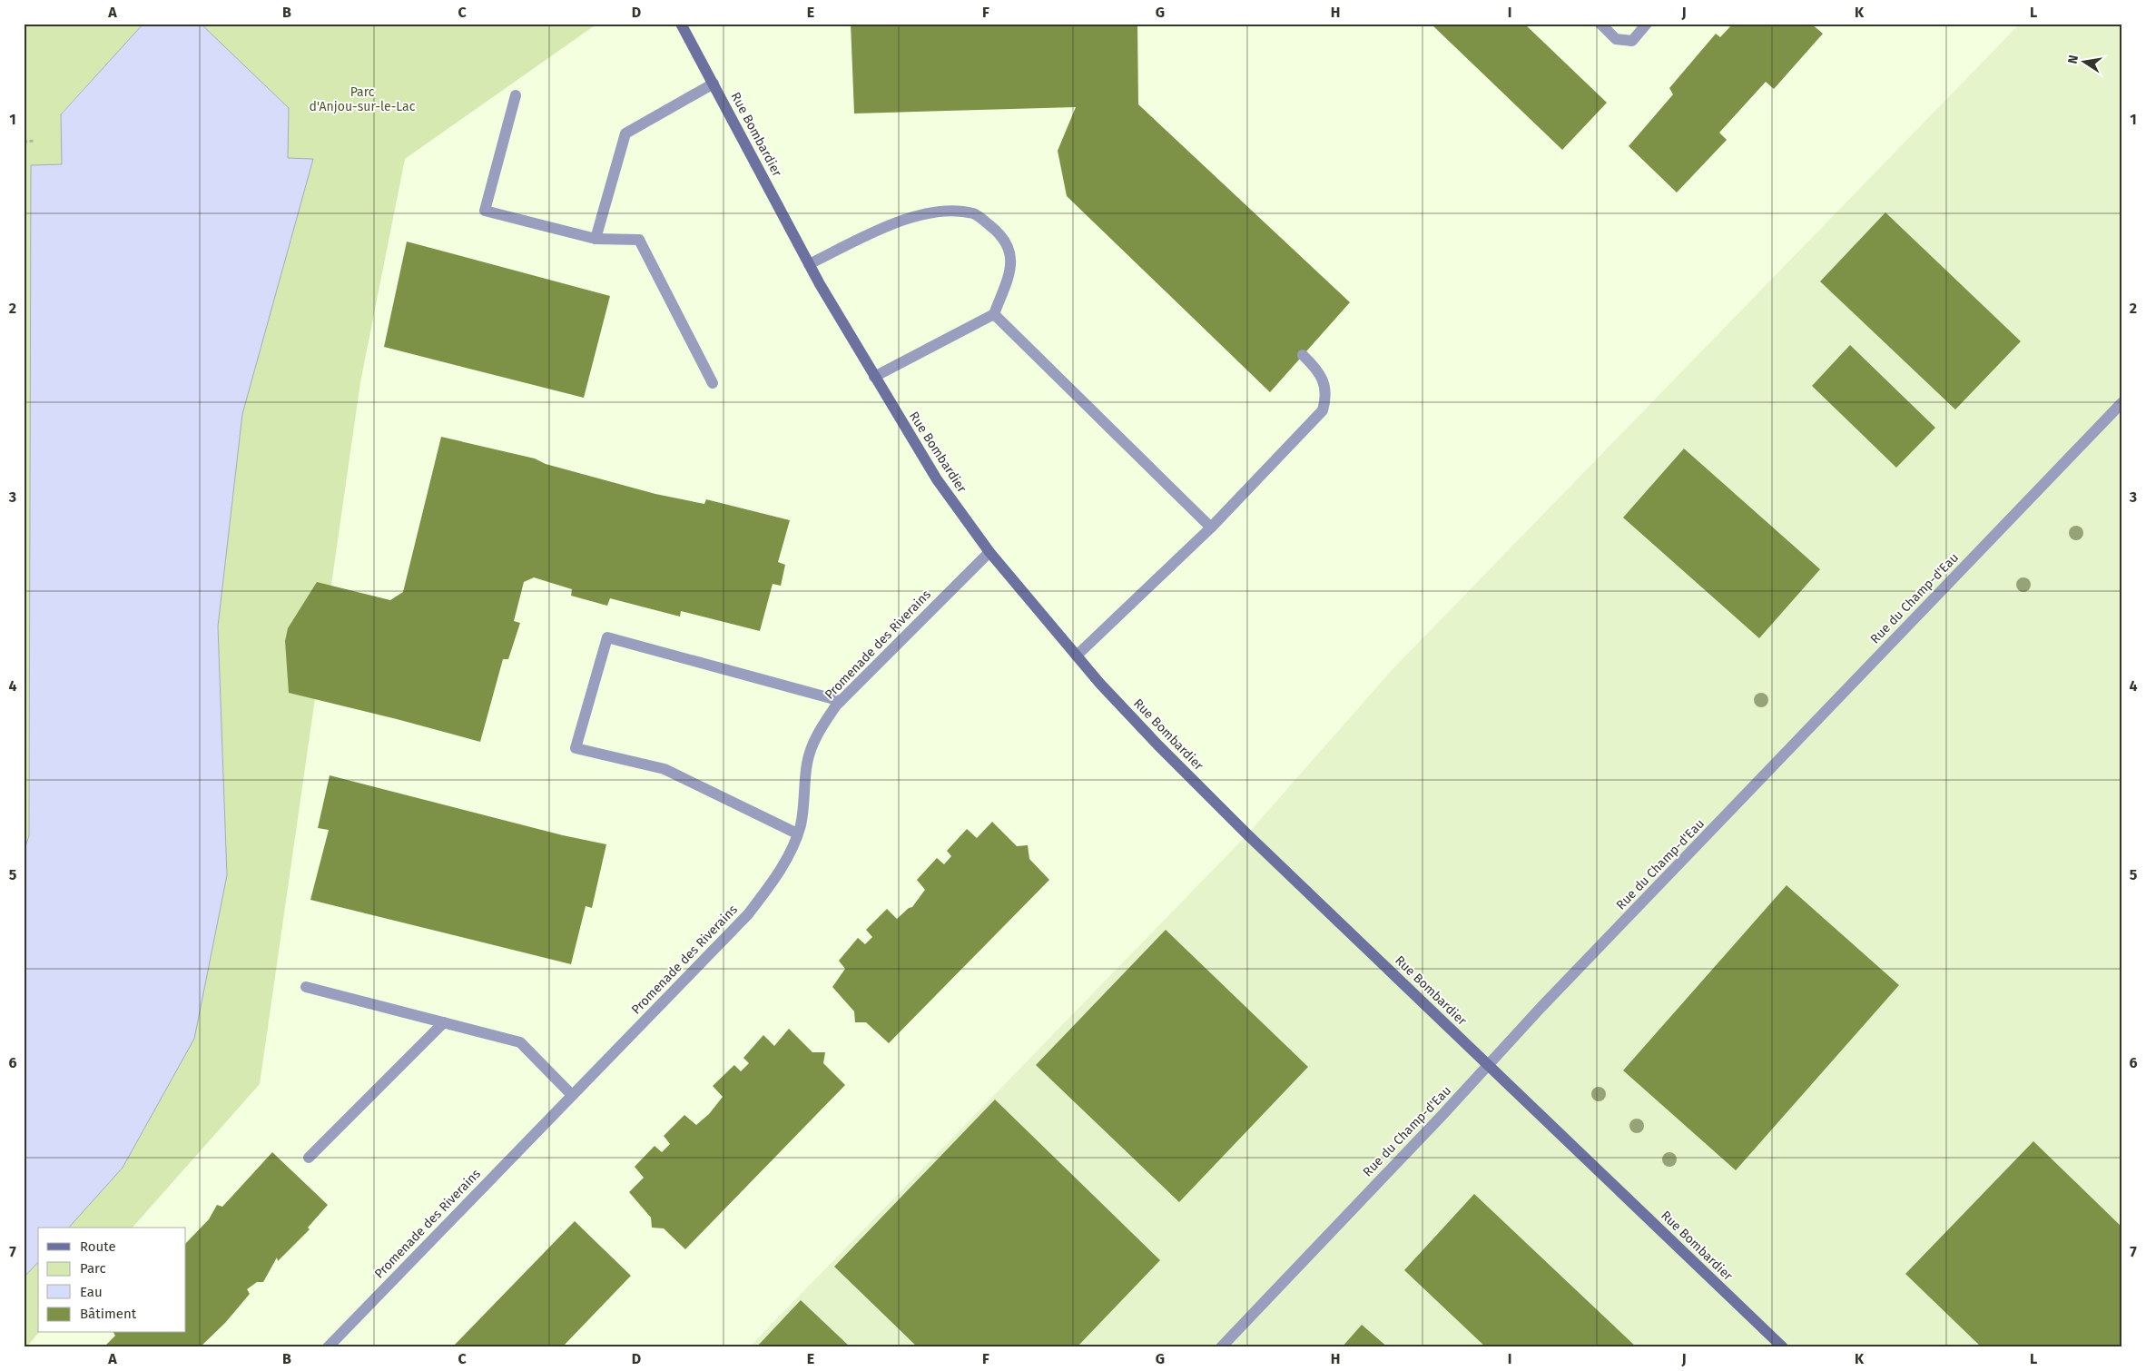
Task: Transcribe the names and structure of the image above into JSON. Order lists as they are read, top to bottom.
{
  "streets": {
    "street": ["Rue Bombardier", "Rue du Champ-d'Eau", "Promenade des Riverains"]
  },
  "crossings": [
    ["Rue Bombardier", "Rue du Champ-d'Eau"],
    ["Rue Bombardier", "Promenade des Riverains"]
  ],
  "parks": ["Parc d'Anjou-sur-le-Lac"],
  "legend": [
    "Route",
    "Parc",
    "Eau",
    "Bâtiment"
  ],
  "north": "left",
  "grid": {
    "columns": [
      "A",
      "B",
      "C",
      "D",
      "E",
      "F",
      "G",
      "H",
      "I",
      "J",
      "K",
      "L"
    ],
    "rows": [
      "1",
      "2",
      "3",
      "4",
      "5",
      "6",
      "7"
    ]
  }
}
